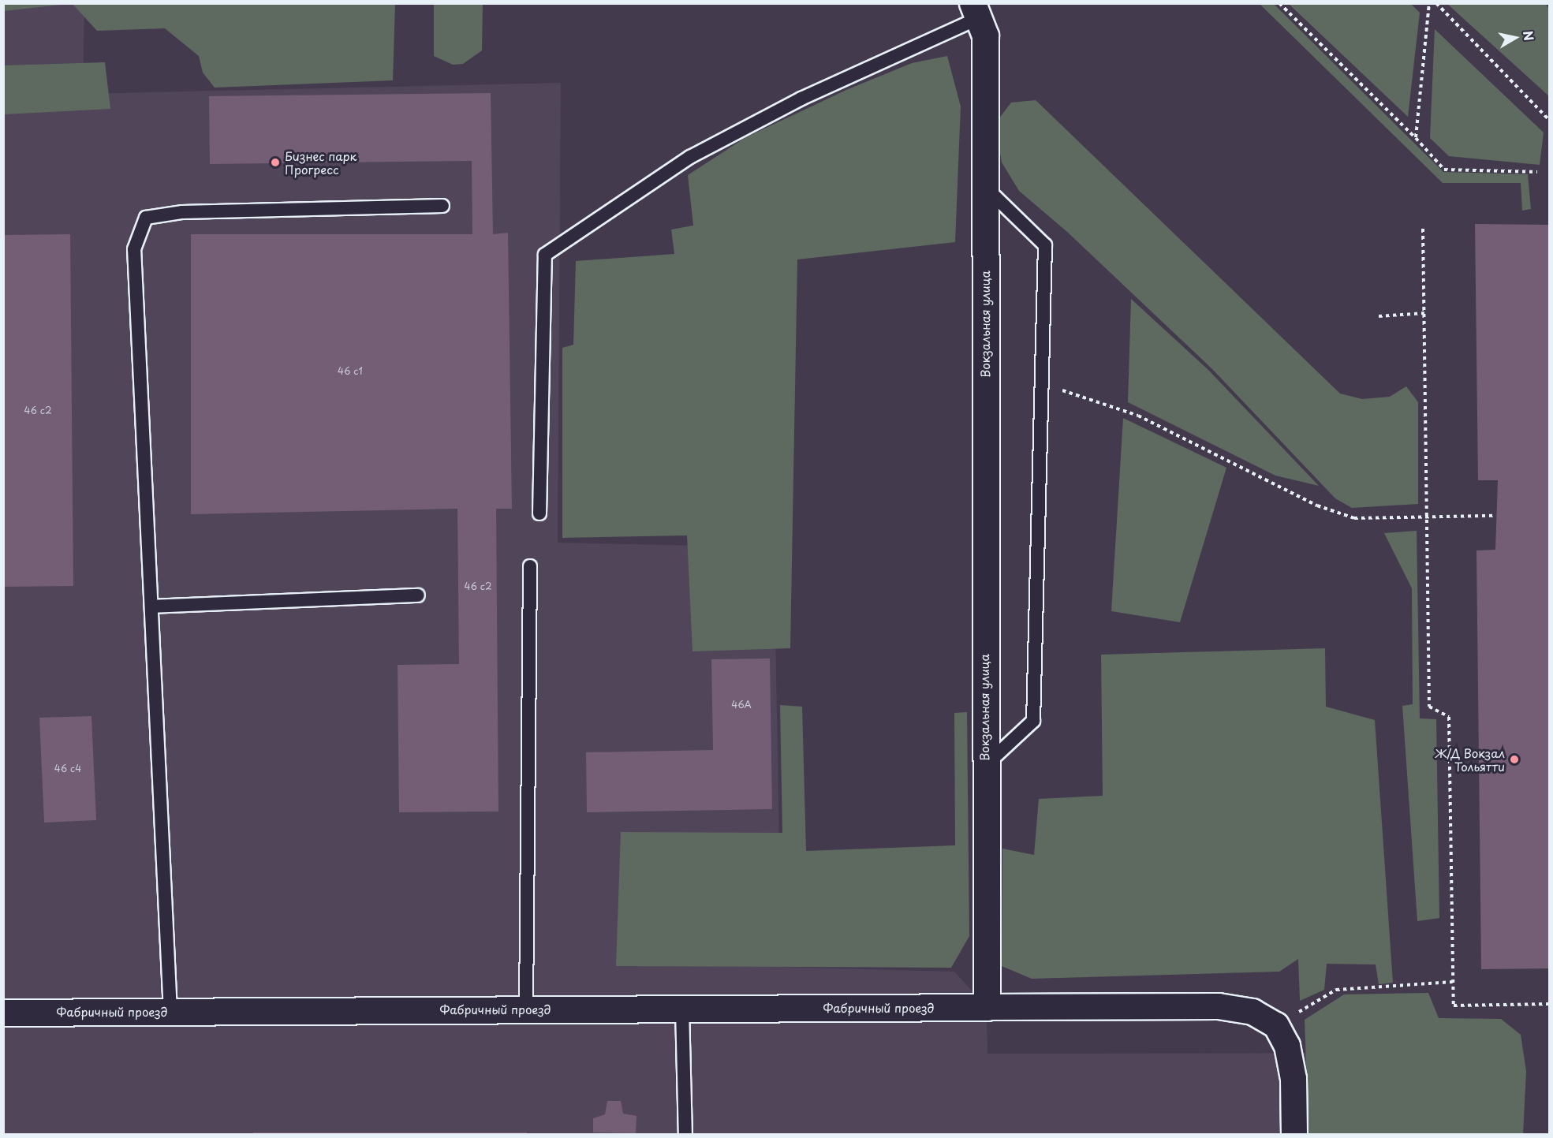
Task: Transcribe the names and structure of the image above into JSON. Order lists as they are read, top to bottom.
{
  "streets": {
    "street": ["Вокзальная улица", "Фабричный проезд"]
  },
  "crossings": [
    ["Вокзальная улица", "Фабричный проезд"]
  ],
  "places": ["Бизнес парк Прогресс", "Ж/Д Вокзал Тольятти"],
  "house_numbers": [
    "46 с1",
    "46 с2",
    "46 с2",
    "46А",
    "46 с4"
  ],
  "north": "right"
}
